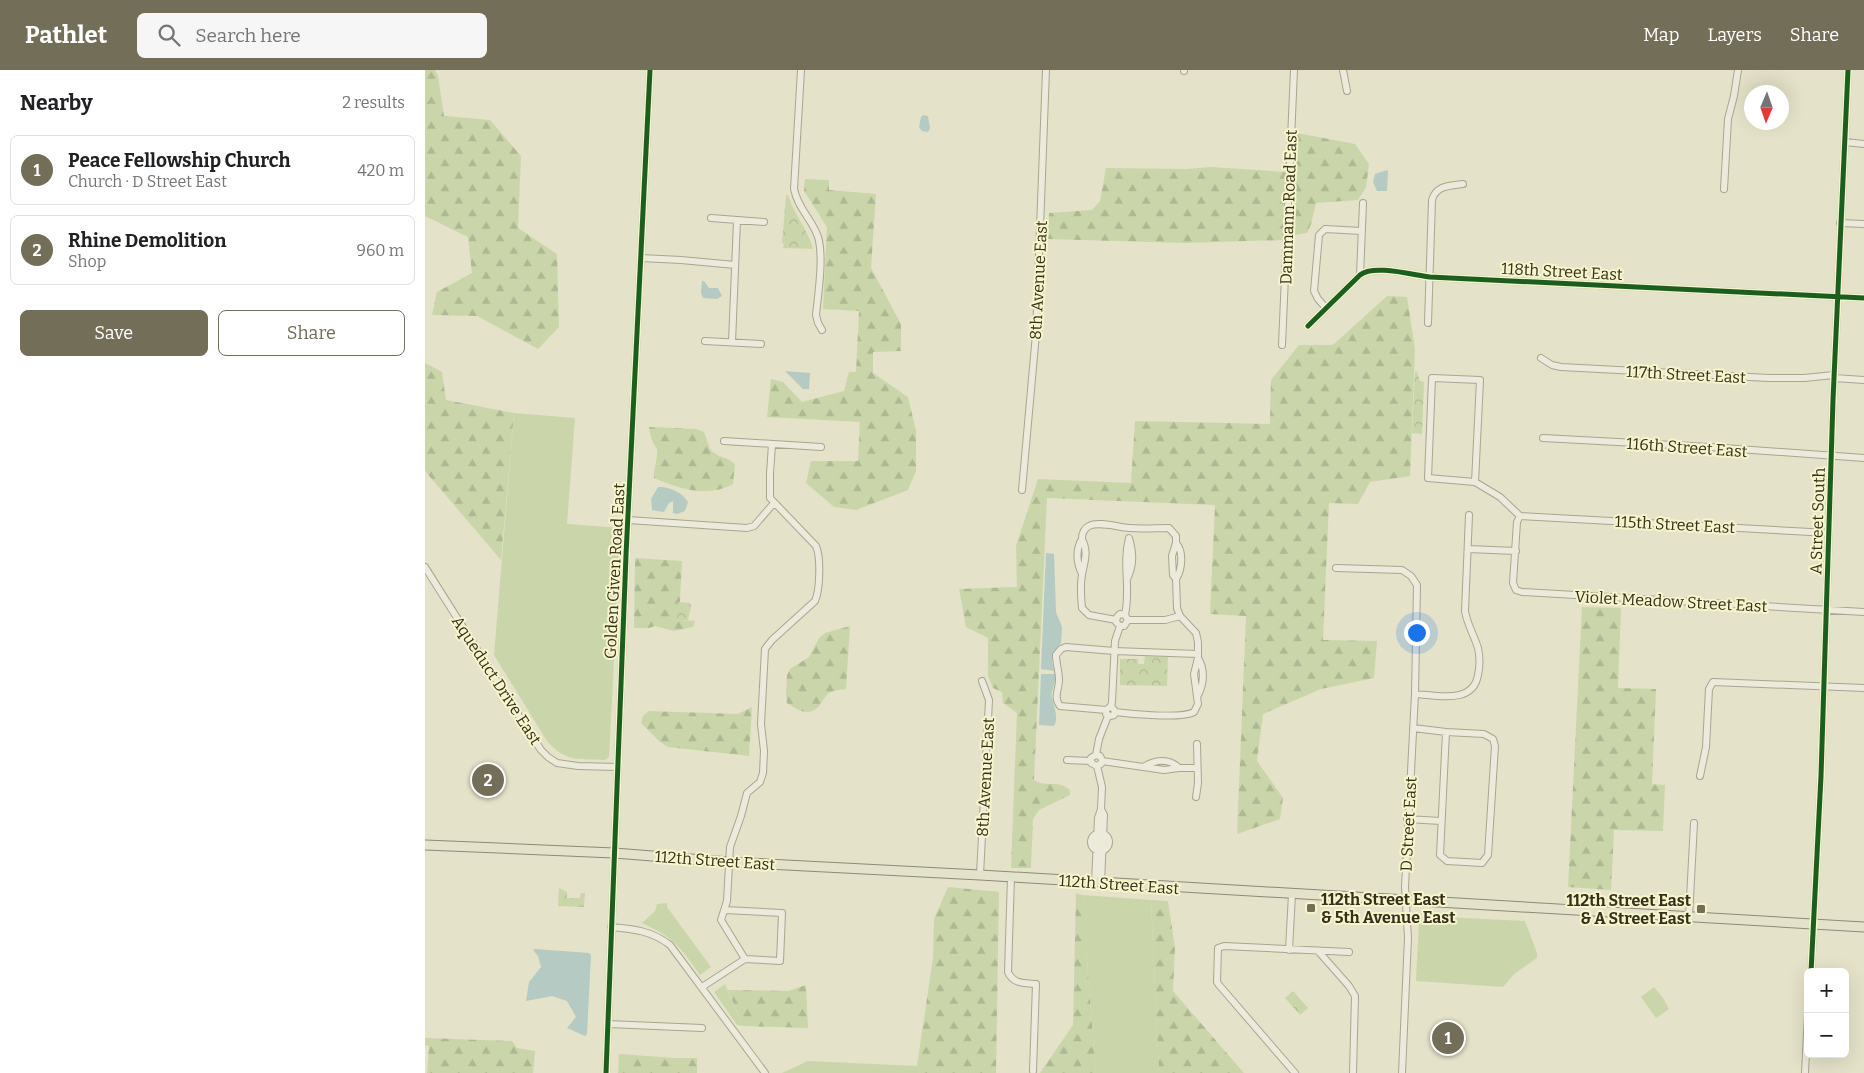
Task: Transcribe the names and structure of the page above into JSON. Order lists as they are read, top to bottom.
{
  "streets": {
    "main road": ["112th Street East"],
    "street": [
      "Dammann Road East",
      "118th Street East",
      "8th Avenue East",
      "117th Street East",
      "116th Street East",
      "A Street South",
      "115th Street East",
      "Golden Given Road East",
      "Violet Meadow Street East",
      "Aqueduct Drive East",
      "D Street East"
    ]
  },
  "crossings": [
    ["118th Street East", "A Street South"],
    ["8th Avenue East", "112th Street East"],
    ["117th Street East", "A Street South"],
    ["116th Street East", "A Street South"],
    ["A Street South", "115th Street East"],
    ["A Street South", "Violet Meadow Street East"],
    ["A Street South", "112th Street East"],
    ["Golden Given Road East", "Aqueduct Drive East"],
    ["Golden Given Road East", "112th Street East"],
    ["D Street East", "112th Street East"]
  ],
  "places": {
    "transit": ["112th Street East & 5th Avenue East", "112th Street East & A Street East"]
  },
  "north": "bottom",
  "page": {
    "header": "Pathlet",
    "search": "Search here",
    "nav": ["Map", "Layers", "Share"],
    "heading": ["Nearby", "2 results"],
    "list": [
      {
        "mark": "1",
        "name": "Peace Fellowship Church",
        "note": "Church · D Street East",
        "value": "420 m"
      },
      {
        "mark": "2",
        "name": "Rhine Demolition",
        "note": "Shop",
        "value": "960 m"
      }
    ],
    "buttons": ["Save", "Share"],
    "pins": ["2", "1"],
    "map_buttons": ["+", "−"]
  }
}
